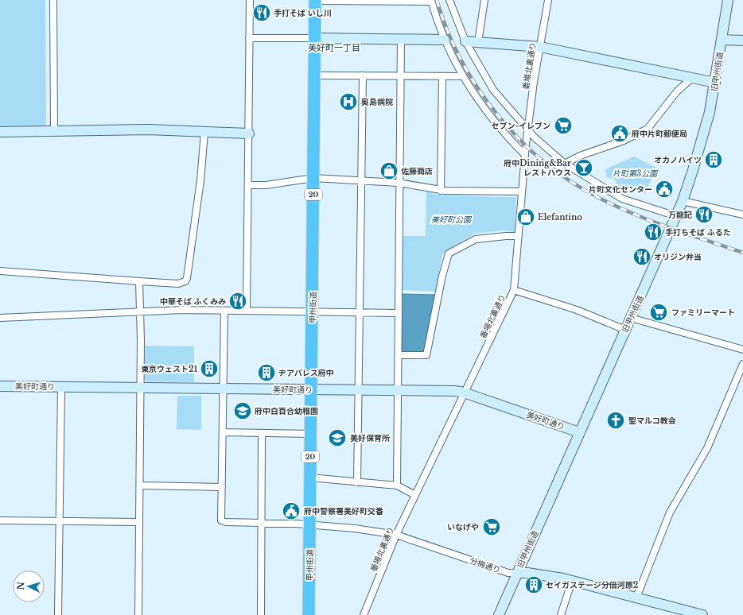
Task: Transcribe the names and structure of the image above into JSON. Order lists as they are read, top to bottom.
{
  "streets": {
    "highway": ["20", "甲州街道"],
    "street": [
      "番場北裏通り",
      "旧甲州街道",
      "美好町通り",
      "分梅通り"
    ]
  },
  "crossings": [
    ["番場北裏通り", "美好町通り"],
    ["番場北裏通り", "分梅通り"],
    ["旧甲州街道", "美好町通り"],
    ["旧甲州街道", "分梅通り"],
    ["甲州街道", "美好町通り"],
    ["甲州街道", "分梅通り"]
  ],
  "districts": ["美好町一丁目"],
  "parks": ["片町第3公園", "美好町公園"],
  "places": {
    "restaurant": [
      "手打そば いし川",
      "万龍記",
      "手打ちそば ふるた",
      "オリジン弁当",
      "中華そば ふくみみ"
    ],
    "hospital": ["奥島病院"],
    "supermarket": ["セブン-イレブン", "ファミリーマート", "いなげや"],
    "public building": ["府中片町郵便局", "片町文化センター", "府中警察署美好町交番"],
    "building": [
      "オカノハイツ",
      "東京ウェスト21",
      "ヂアパレス府中",
      "セイガステージ分倍河原2"
    ],
    "bar": ["府中Dining&Bar レストハウス"],
    "shop": ["佐藤商店", "Elefantino"],
    "school or university": ["府中白百合幼稚園", "美好保育所"],
    "church": ["聖マルコ教会"]
  },
  "north": "left"
}
